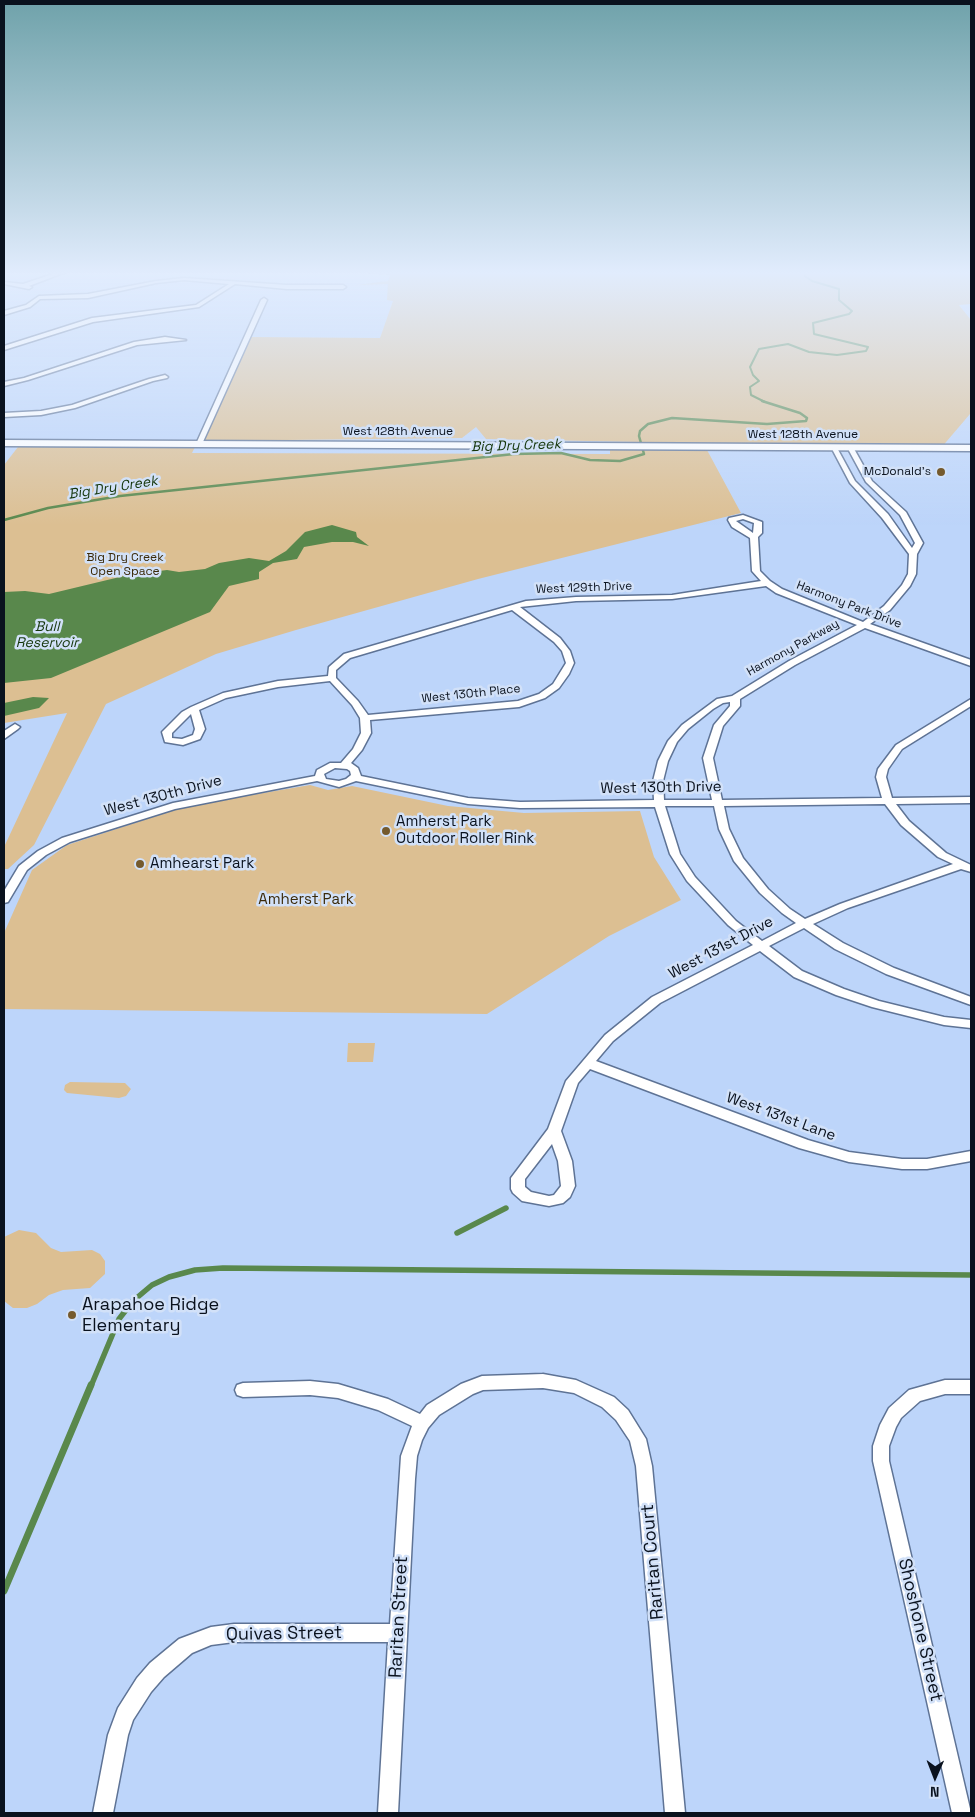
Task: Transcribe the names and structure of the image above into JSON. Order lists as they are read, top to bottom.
{
  "streets": {
    "main road": ["West 128th Avenue"],
    "street": [
      "West 129th Drive",
      "Harmony Park Drive",
      "Harmony Parkway",
      "West 130th Place",
      "West 130th Drive",
      "West 131st Drive",
      "West 131st Lane",
      "Raritan Court",
      "Raritan Street",
      "Shoshone Street",
      "Quivas Street"
    ]
  },
  "crossings": [
    ["West 128th Avenue", "Harmony Parkway"],
    ["West 129th Drive", "Harmony Park Drive"],
    ["West 129th Drive", "West 130th Place"],
    ["Harmony Park Drive", "Harmony Parkway"],
    ["Harmony Parkway", "West 130th Drive"],
    ["Harmony Parkway", "West 131st Drive"],
    ["West 131st Drive", "West 131st Lane"],
    ["Raritan Court", "Raritan Street"],
    ["Raritan Street", "Quivas Street"]
  ],
  "water": ["Big Dry Creek", "Bull Reservoir"],
  "parks": ["Big Dry Creek Open Space", "Amherst Park"],
  "places": [
    "McDonald's",
    "Amherst Park Outdoor Roller Rink",
    "Amhearst Park",
    "Arapahoe Ridge Elementary"
  ],
  "north": "bottom"
}
